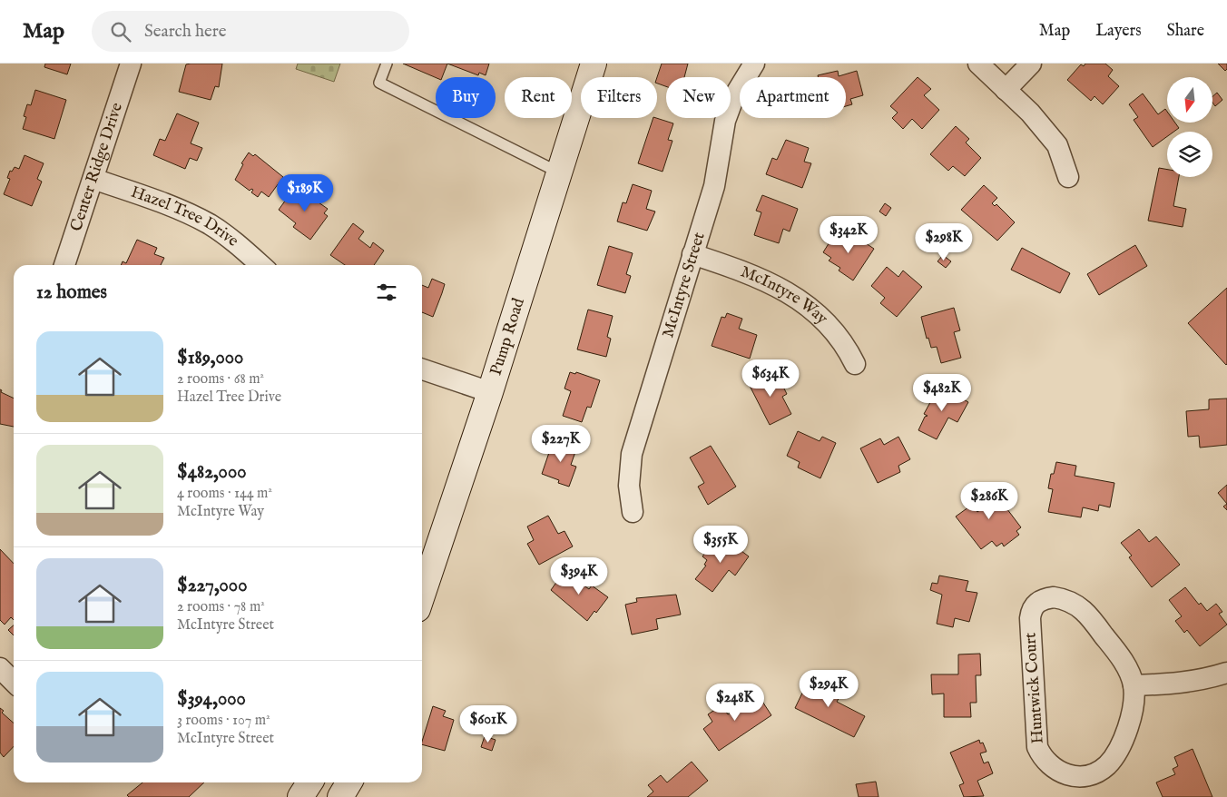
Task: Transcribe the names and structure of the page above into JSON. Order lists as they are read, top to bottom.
{
  "streets": {
    "main road": ["Pump Road"],
    "street": [
      "Center Ridge Drive",
      "Hazel Tree Drive",
      "McIntyre Street",
      "McIntyre Way",
      "Huntwick Court"
    ]
  },
  "crossings": [
    ["Center Ridge Drive", "Hazel Tree Drive"],
    ["McIntyre Street", "McIntyre Way"]
  ],
  "north": "bottom",
  "page": {
    "header": "Map",
    "search": "Search here",
    "nav": ["Map", "Layers", "Share"],
    "chip": [
      "Buy",
      "Rent",
      "Filters",
      "New",
      "Apartment"
    ],
    "price": [
      "$189K",
      "$342K",
      "$298K",
      "$634K",
      "$482K",
      "$227K",
      "$286K",
      "$355K",
      "$394K",
      "$294K",
      "$248K",
      "$601K"
    ],
    "heading": "12 homes",
    "list": [
      {
        "name": "$189,000",
        "note": "2 rooms · 68 m² · Hazel Tree Drive"
      },
      {
        "name": "$482,000",
        "note": "4 rooms · 144 m² · McIntyre Way"
      },
      {
        "name": "$227,000",
        "note": "2 rooms · 78 m² · McIntyre Street"
      },
      {
        "name": "$394,000",
        "note": "3 rooms · 107 m² · McIntyre Street"
      }
    ]
  }
}
